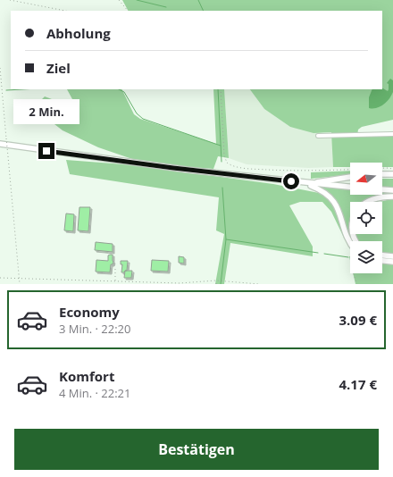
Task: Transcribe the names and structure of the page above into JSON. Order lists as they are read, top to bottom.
{
  "north": "left",
  "page": {
    "banner": ["Abholung", "Ziel"],
    "bubble": "2 Min.",
    "list": [
      {
        "name": "Economy",
        "note": "3 Min. · 22:20",
        "value": "3.09 €"
      },
      {
        "name": "Komfort",
        "note": "4 Min. · 22:21",
        "value": "4.17 €"
      }
    ],
    "buttons": "Bestätigen"
  }
}
